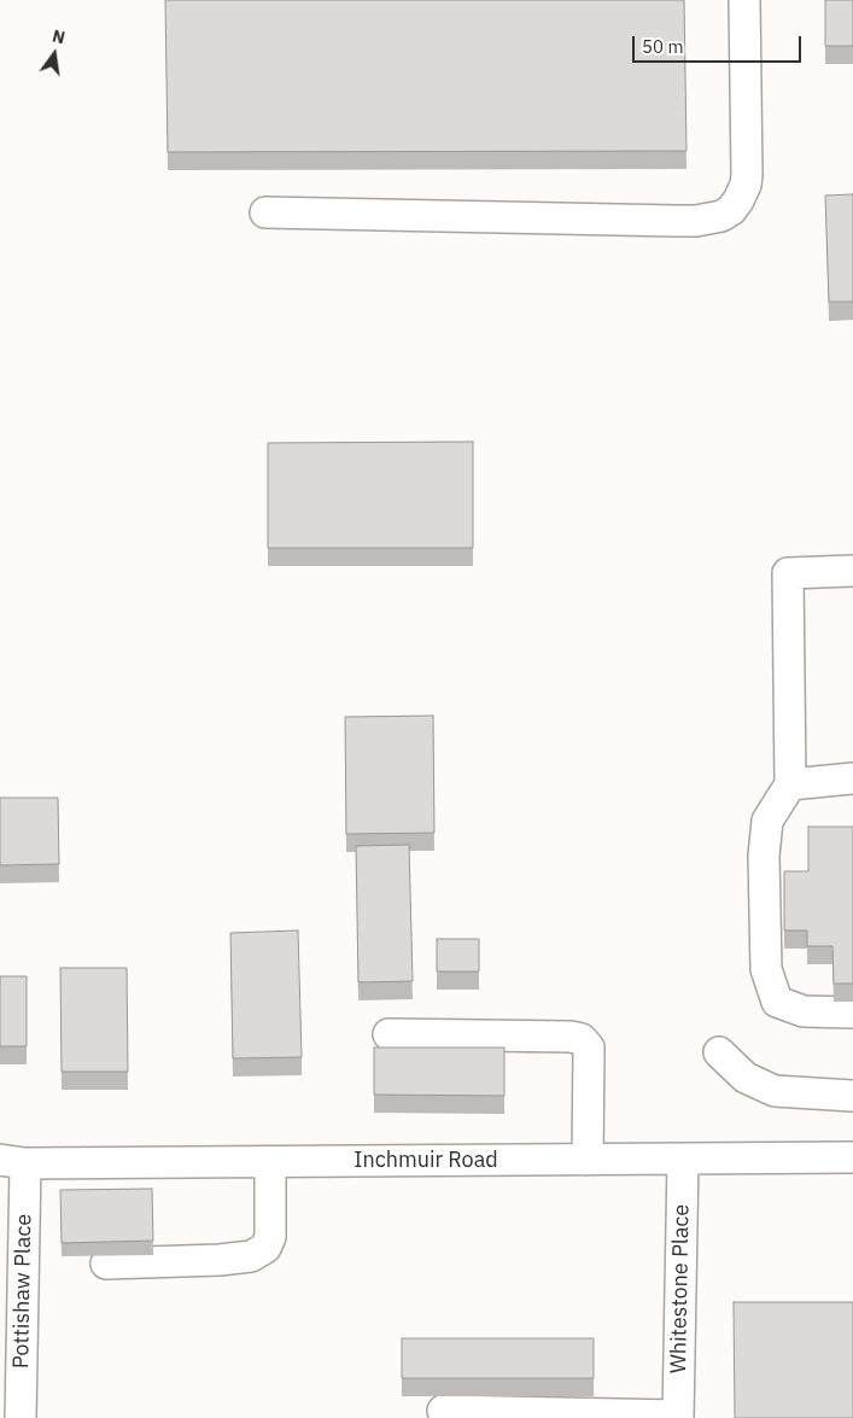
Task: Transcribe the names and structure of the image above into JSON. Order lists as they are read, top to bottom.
{
  "streets": {
    "street": ["Inchmuir Road", "Whitestone Place", "Pottishaw Place"]
  },
  "crossings": [
    ["Inchmuir Road", "Whitestone Place"],
    ["Inchmuir Road", "Pottishaw Place"]
  ],
  "scale_bar": "50 m",
  "north": "top"
}
